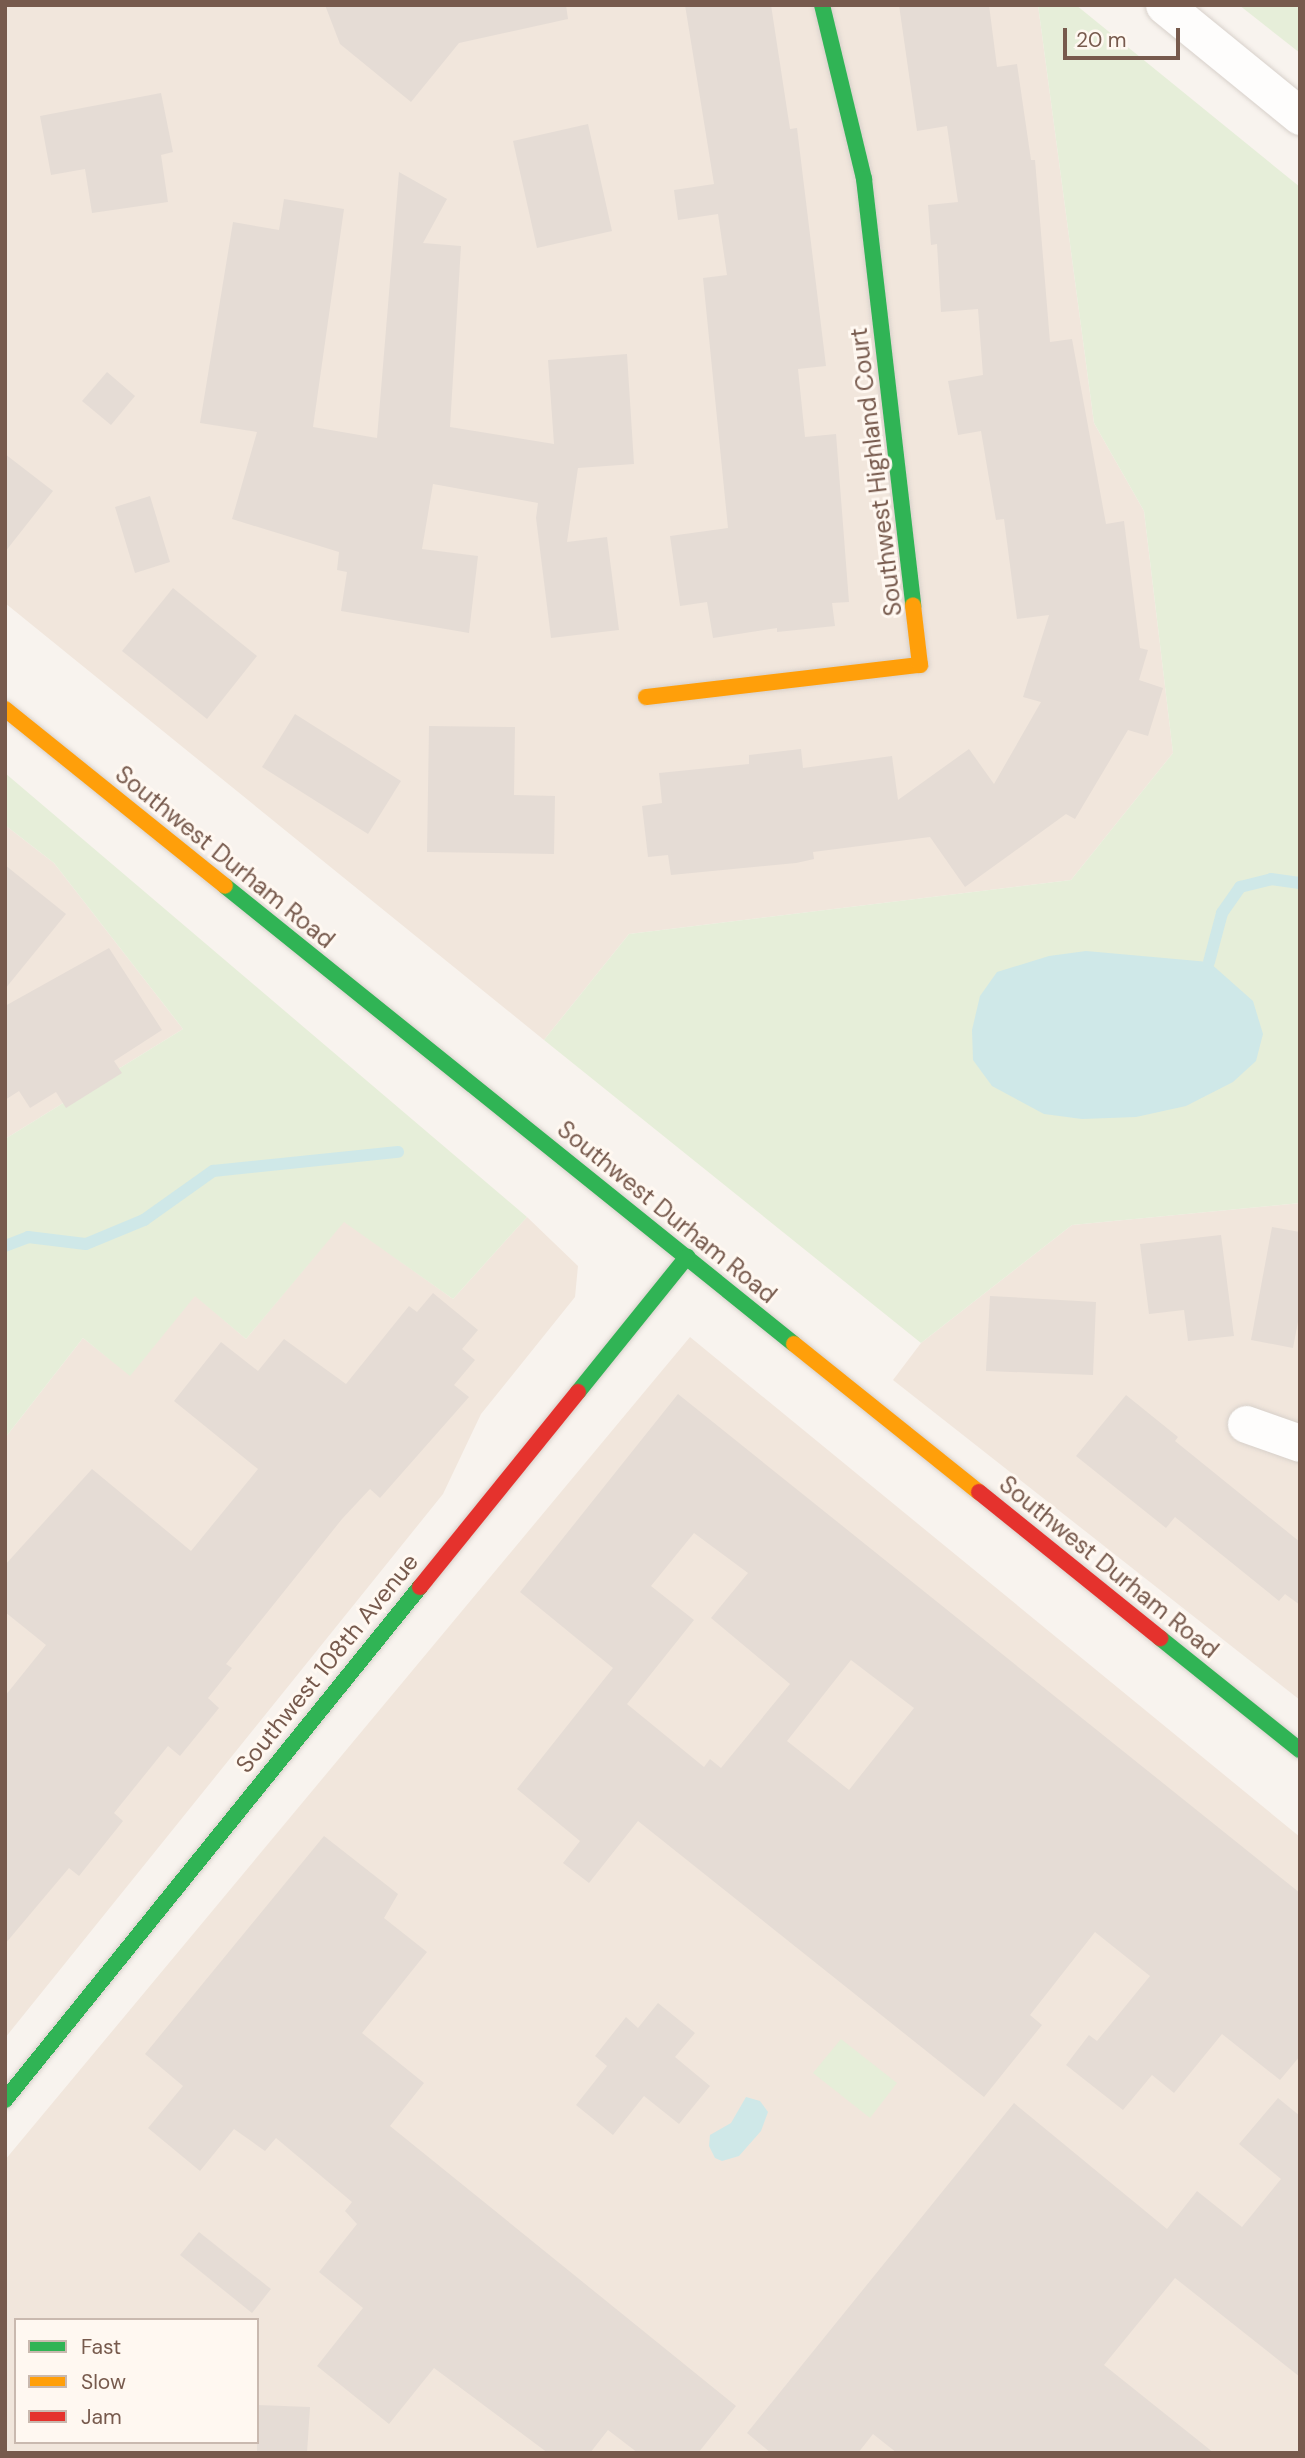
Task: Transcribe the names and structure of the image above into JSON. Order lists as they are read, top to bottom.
{
  "streets": {
    "street": ["Southwest Highland Court", "Southwest Durham Road", "Southwest 108th Avenue"]
  },
  "crossings": [
    ["Southwest Durham Road", "Southwest 108th Avenue"]
  ],
  "legend": ["Fast", "Slow", "Jam"],
  "scale_bar": "20 m"
}
